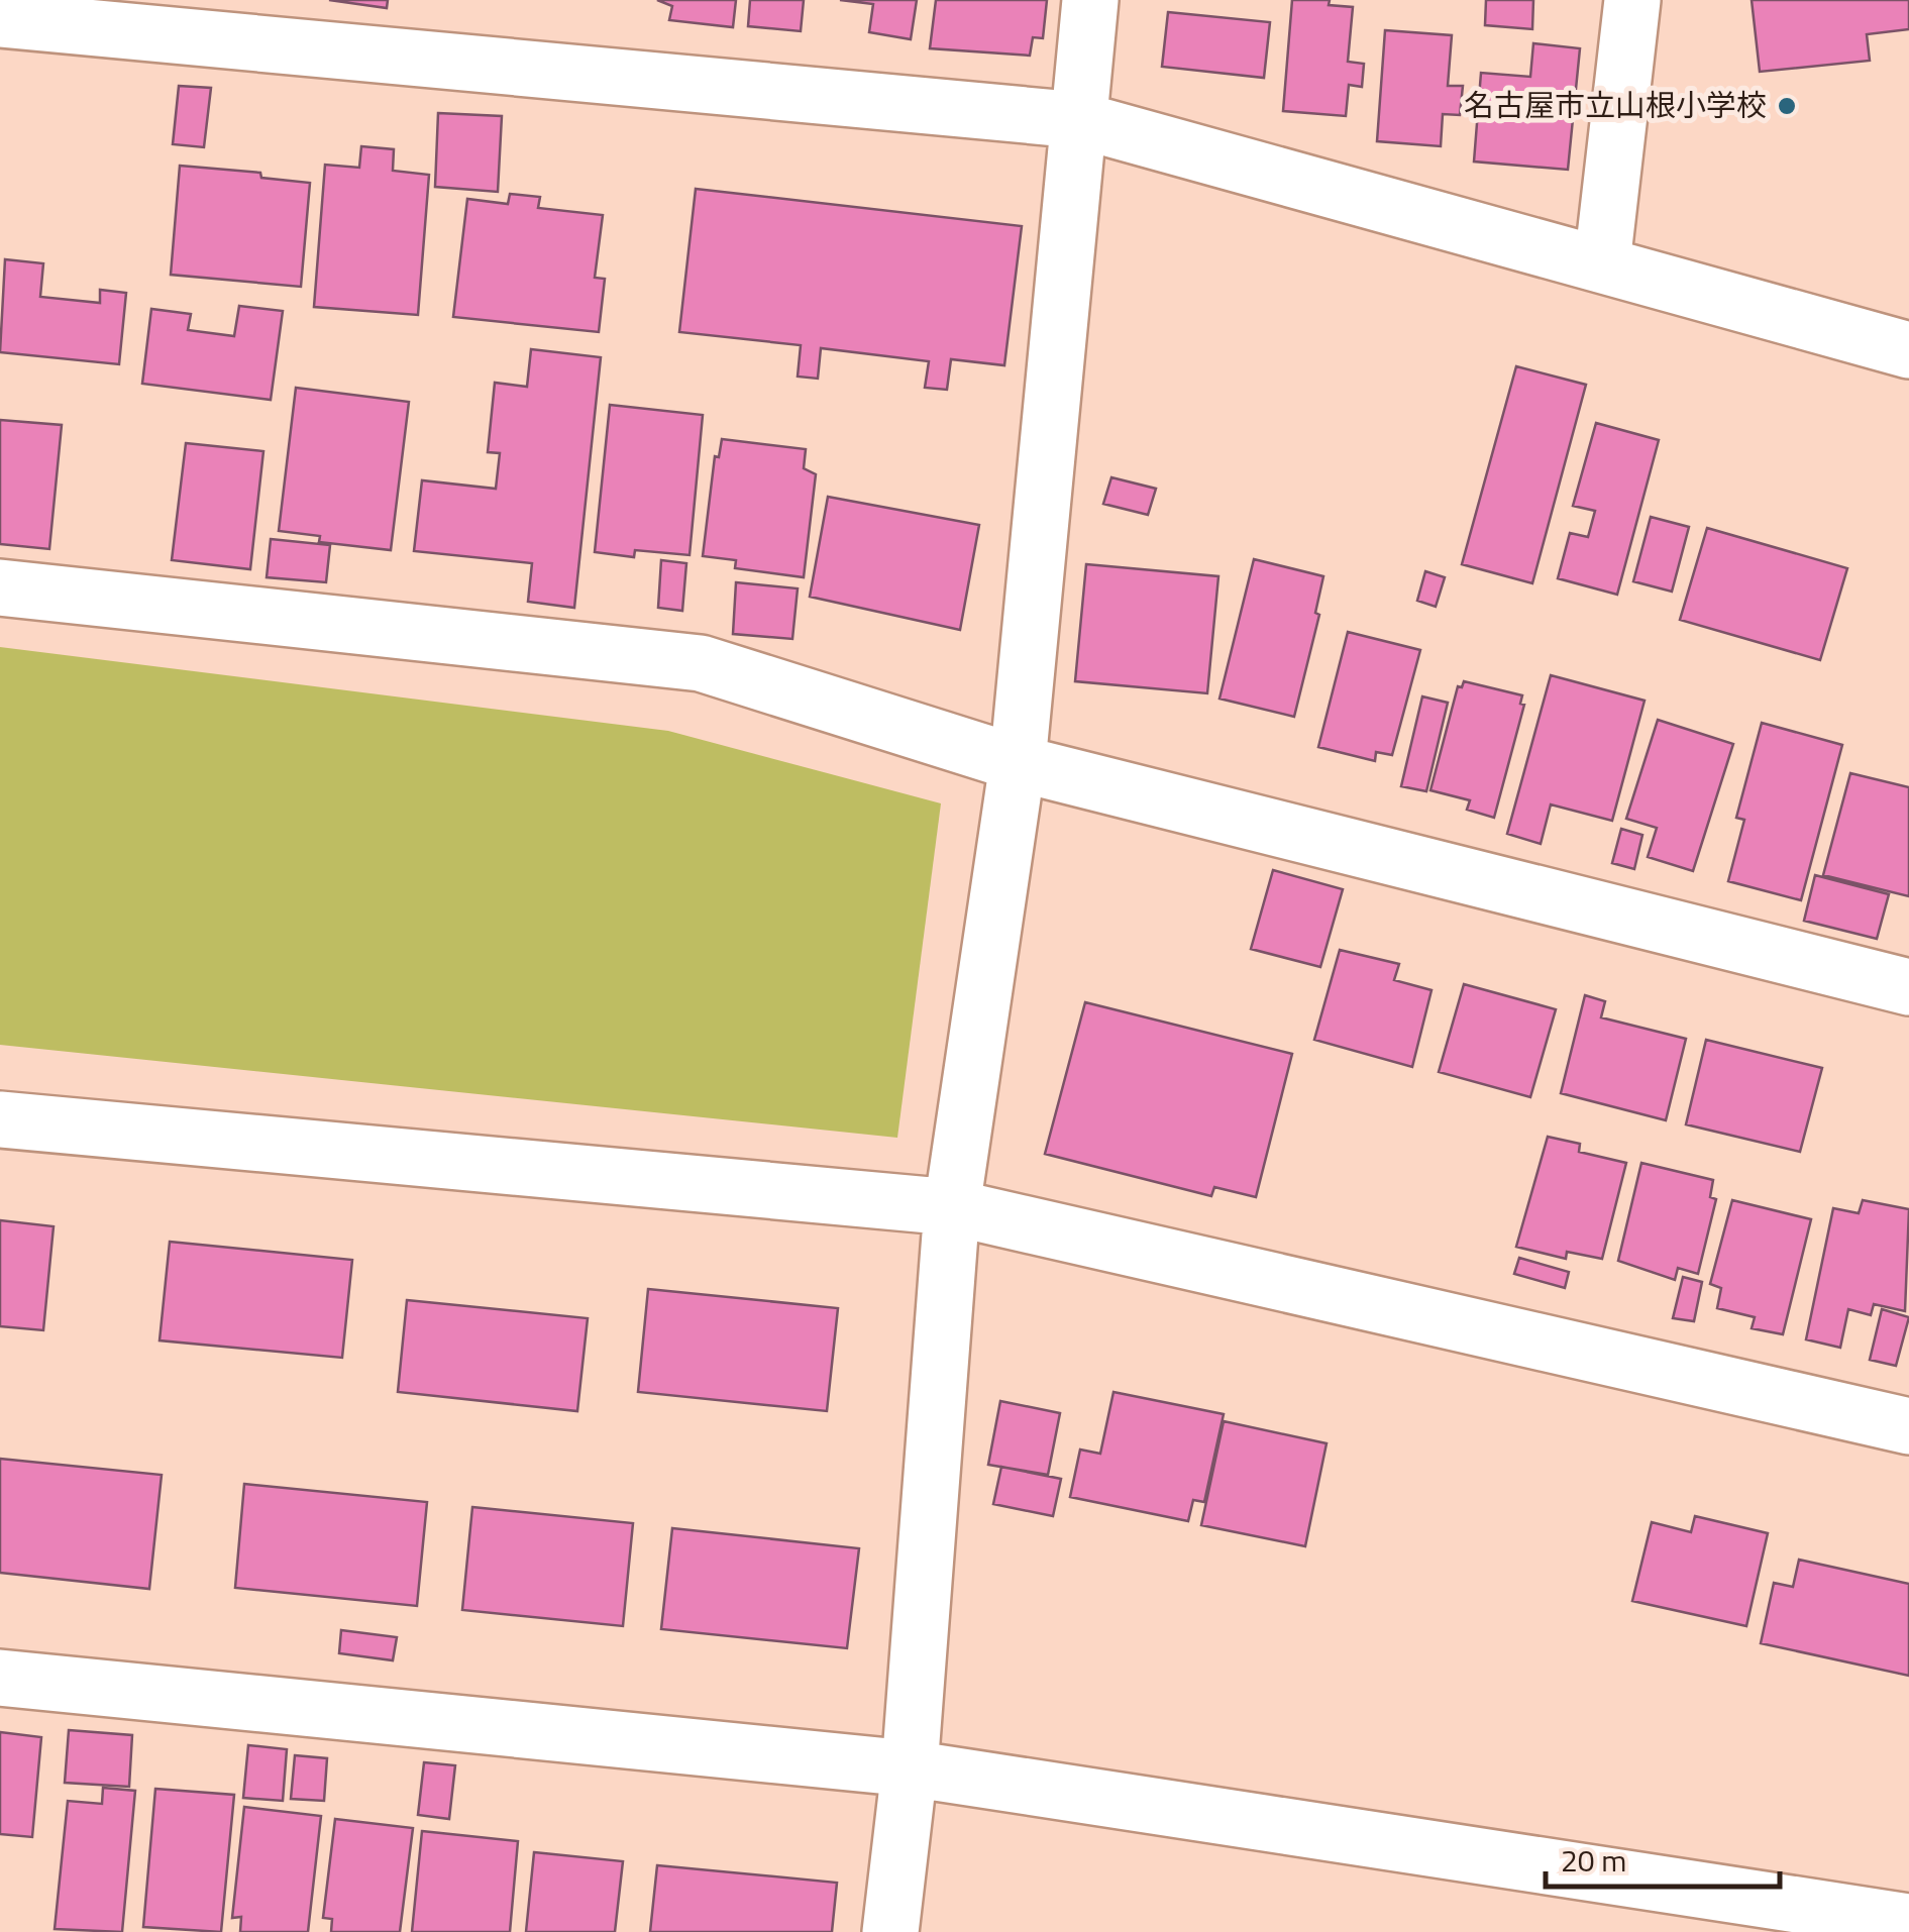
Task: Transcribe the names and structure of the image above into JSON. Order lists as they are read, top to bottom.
{
  "places": ["名古屋市立山根小学校"],
  "scale_bar": "20 m"
}
